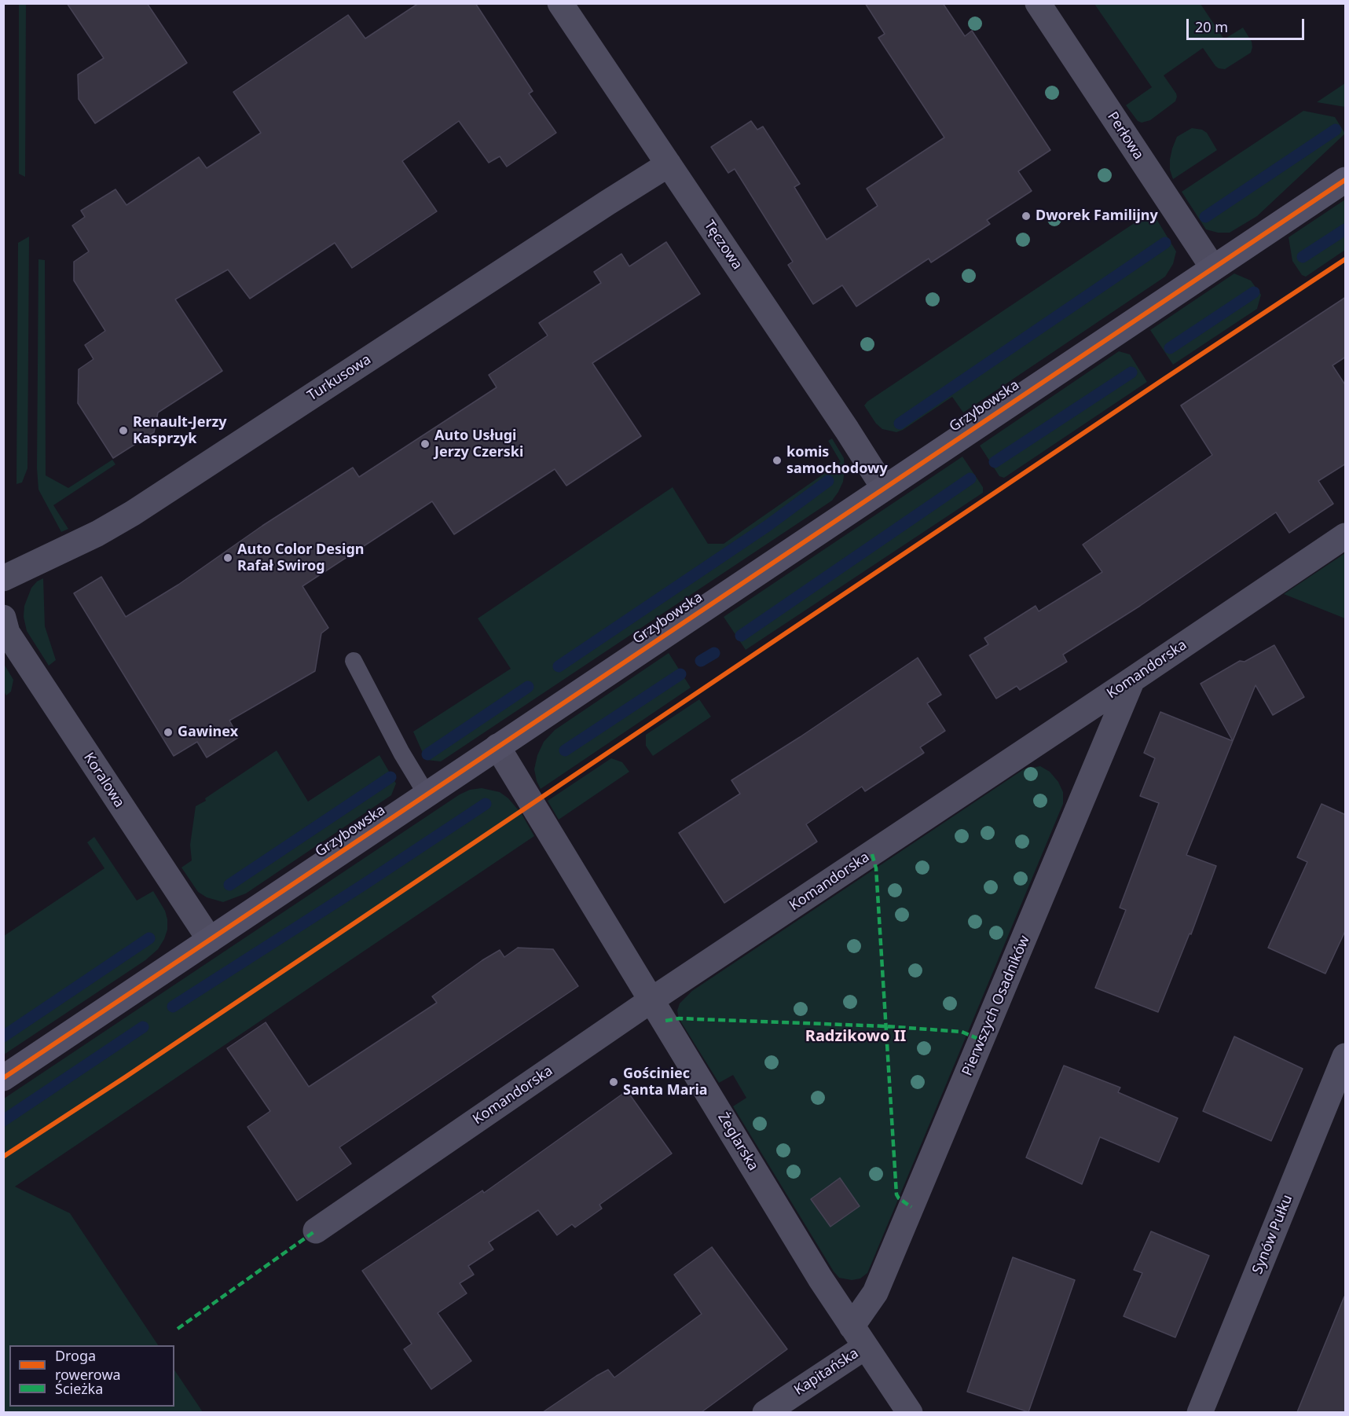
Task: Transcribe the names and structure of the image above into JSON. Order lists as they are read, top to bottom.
{
  "streets": {
    "street": [
      "Perłowa",
      "Tęczowa",
      "Turkusowa",
      "Grzybowska",
      "Komandorska",
      "Koralowa",
      "Pierwszych Osadników",
      "Żeglarska",
      "Synów Pułku",
      "Kapitańska"
    ]
  },
  "crossings": [
    ["Perłowa", "Grzybowska"],
    ["Tęczowa", "Turkusowa"],
    ["Tęczowa", "Grzybowska"],
    ["Grzybowska", "Koralowa"],
    ["Grzybowska", "Żeglarska"],
    ["Komandorska", "Pierwszych Osadników"],
    ["Komandorska", "Żeglarska"],
    ["Pierwszych Osadników", "Żeglarska"],
    ["Pierwszych Osadników", "Kapitańska"],
    ["Żeglarska", "Kapitańska"]
  ],
  "districts": ["Radzikowo II"],
  "places": [
    "Dworek Familijny",
    "Renault-Jerzy Kasprzyk",
    "Auto Usługi Jerzy Czerski",
    "komis samochodowy",
    "Auto Color Design Rafał Swirog",
    "Gawinex",
    "Gościniec Santa Maria"
  ],
  "legend": ["Droga rowerowa", "Ścieżka"],
  "scale_bar": "20 m"
}
